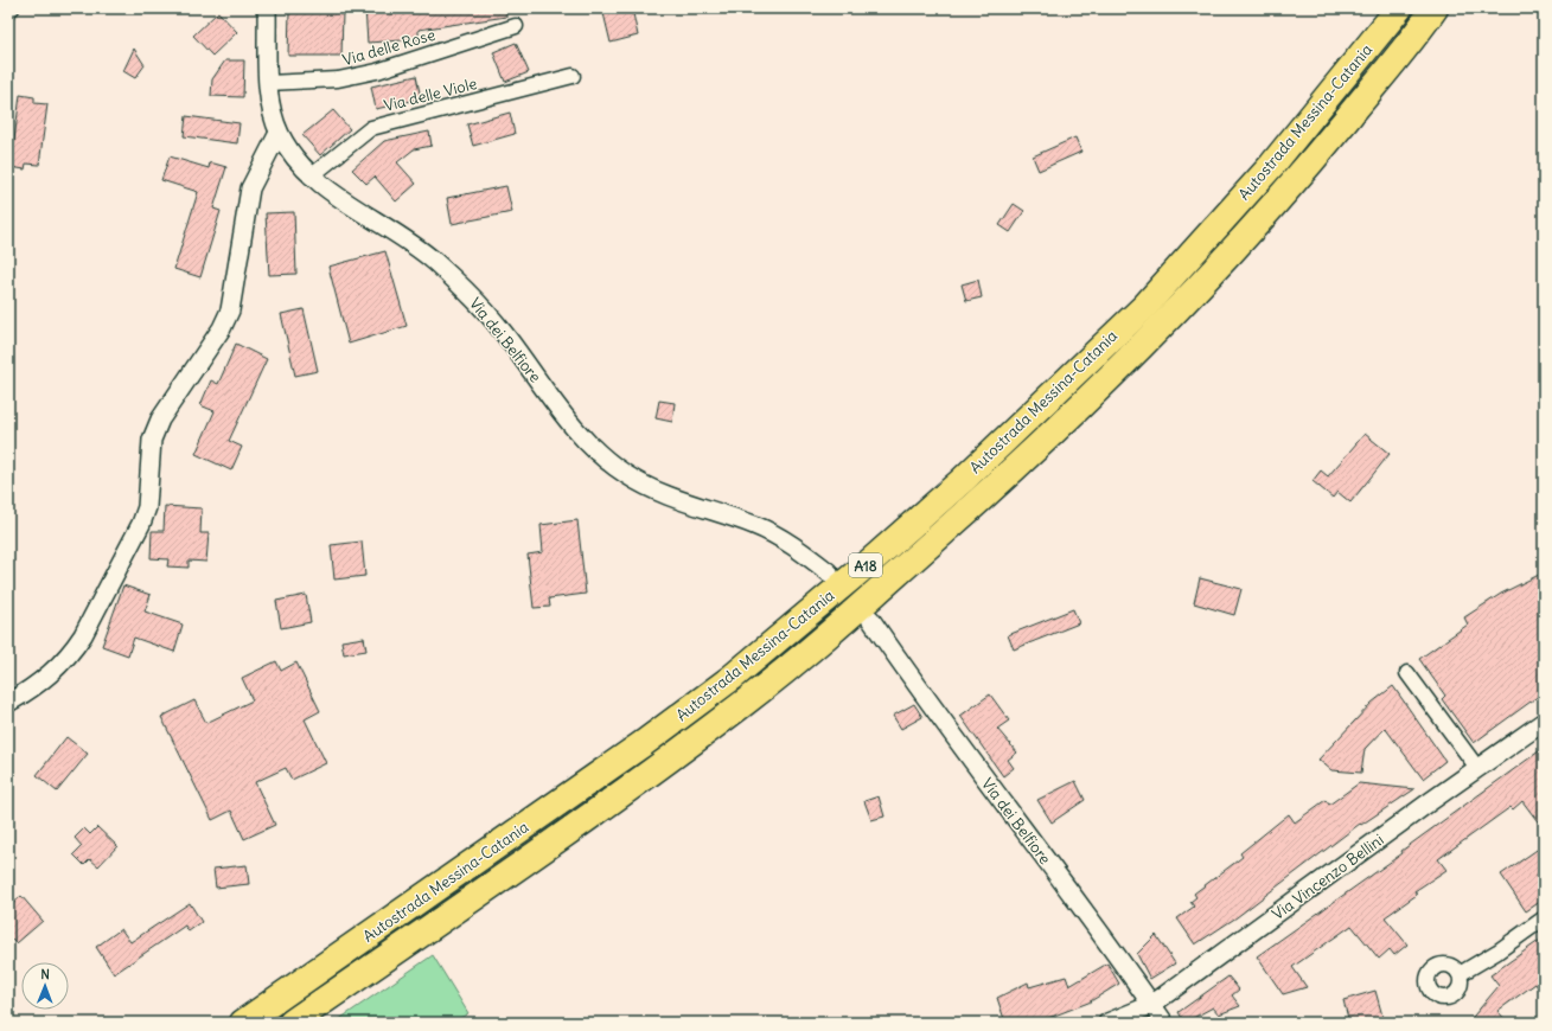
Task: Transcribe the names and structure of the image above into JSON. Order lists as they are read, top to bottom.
{
  "streets": {
    "highway": ["Autostrada Messina-Catania", "A18"],
    "street": [
      "Via delle Rose",
      "Via delle Viole",
      "Via dei Belfiore",
      "Via Vincenzo Bellini"
    ]
  },
  "crossings": [
    ["Via delle Rose", "Via dei Belfiore"],
    ["Via delle Viole", "Via dei Belfiore"],
    ["Via dei Belfiore", "Via Vincenzo Bellini"]
  ],
  "north": "top"
}
